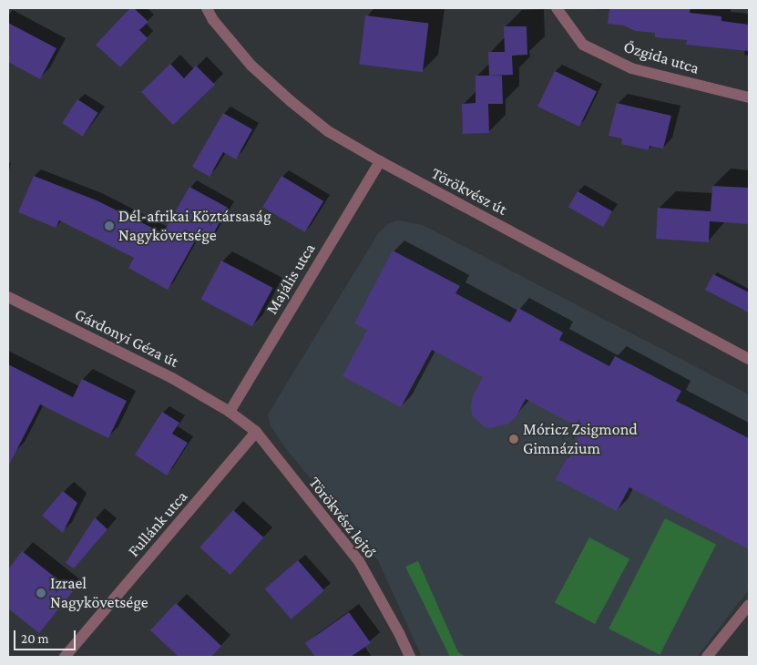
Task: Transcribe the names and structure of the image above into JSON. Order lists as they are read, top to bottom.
{
  "streets": {
    "street": [
      "Őzgida utca",
      "Törökvész út",
      "Majális utca",
      "Gárdonyi Géza út",
      "Törökvész lejtő",
      "Fullánk utca"
    ]
  },
  "crossings": [
    ["Törökvész út", "Majális utca"],
    ["Majális utca", "Gárdonyi Géza út"],
    ["Majális utca", "Törökvész lejtő"],
    ["Gárdonyi Géza út", "Törökvész lejtő"],
    ["Törökvész lejtő", "Fullánk utca"]
  ],
  "places": ["Dél-afrikai Köztársaság Nagykövetsége", "Móricz Zsigmond Gimnázium", "Izrael Nagykövetsége"],
  "scale_bar": "20 m"
}
